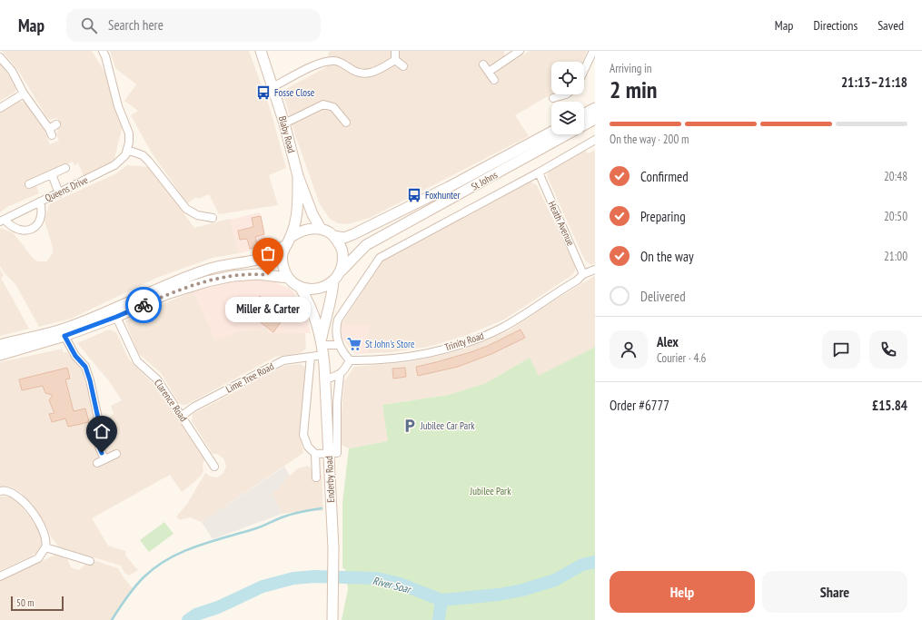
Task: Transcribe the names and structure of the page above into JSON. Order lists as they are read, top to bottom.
{
  "streets": {
    "main road": ["Blaby Road", "St Johns", "Enderby Road"],
    "street": [
      "Queens Drive",
      "Heath Avenue",
      "Trinity Road",
      "Lime Tree Road",
      "Clarence Road"
    ]
  },
  "crossings": [
    ["Blaby Road", "St Johns"],
    ["Blaby Road", "Enderby Road"],
    ["St Johns", "Enderby Road"],
    ["Heath Avenue", "Trinity Road"],
    ["Lime Tree Road", "Clarence Road"],
    ["Lime Tree Road", "Enderby Road"]
  ],
  "water": ["River Soar"],
  "parks": ["Jubilee Park"],
  "places": {
    "bus stop": ["Fosse Close", "Foxhunter"],
    "other": ["Miller & Carter"],
    "supermarket": ["St John's Store"],
    "parking": ["Jubilee Car Park"]
  },
  "scale_bar": "50 m",
  "page": {
    "header": "Map",
    "search": "Search here",
    "nav": ["Map", "Directions", "Saved"],
    "heading": ["2 min", "Arriving in", "21:13–21:18"],
    "panel": [
      "Alex",
      "Courier · 4.6",
      "Order #6777",
      "£15.84"
    ],
    "bar": "On the way · 200 m",
    "list": [
      ["Confirmed", "20:48"],
      ["Preparing", "20:50"],
      ["On the way", "21:00"],
      "Delivered"
    ],
    "bubble": "Miller & Carter",
    "buttons": ["Help", "Share"],
    "scale": "50 m"
  }
}
